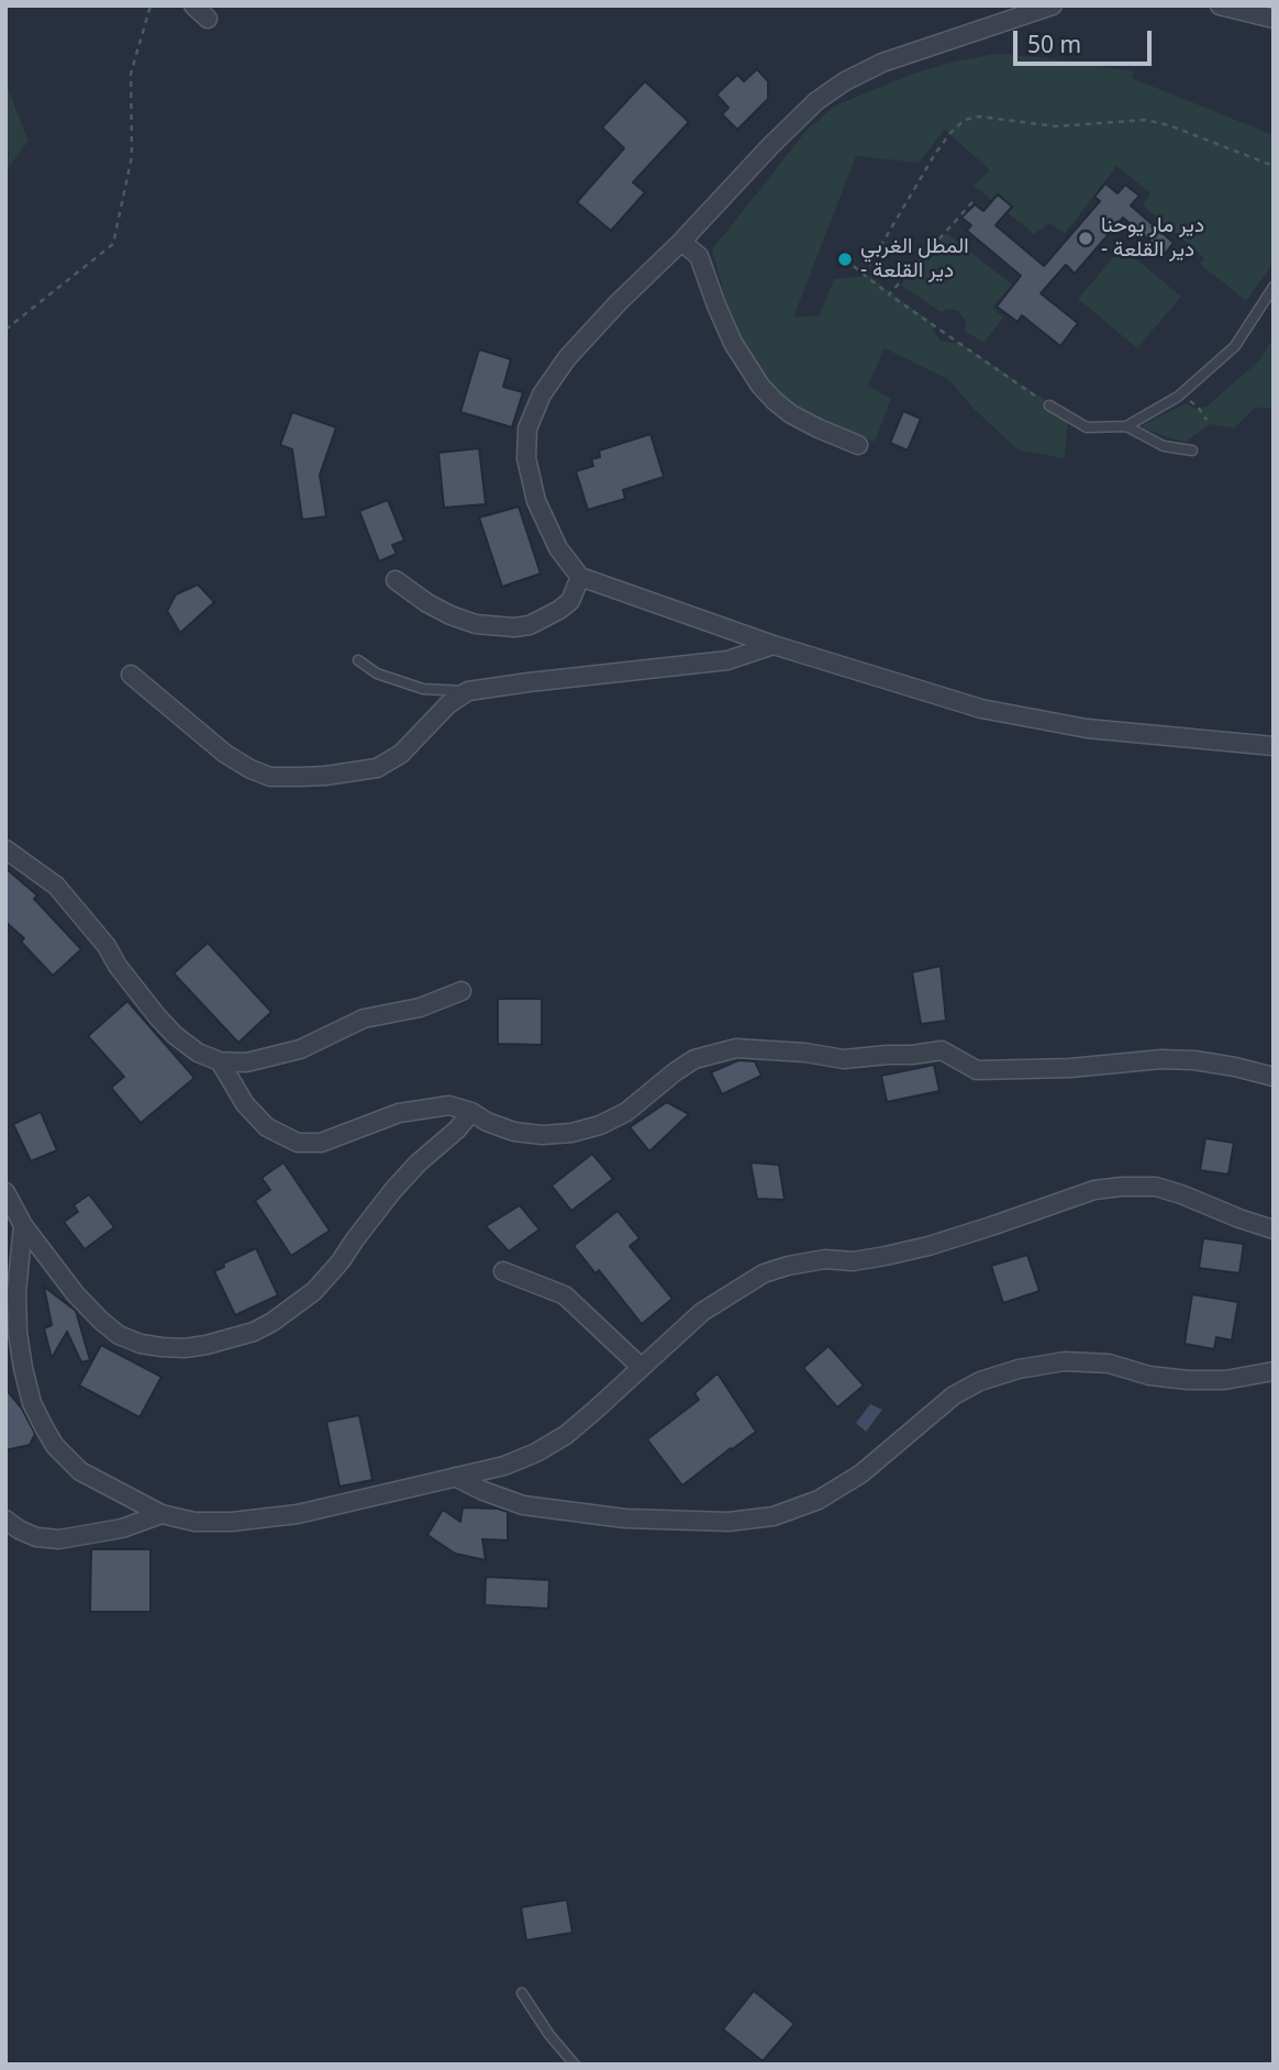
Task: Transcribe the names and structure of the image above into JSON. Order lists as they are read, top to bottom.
{
  "places": ["دير مار يوحنا - دير القلعة", "المطل الغربي - دير القلعة"],
  "scale_bar": "50 m"
}
